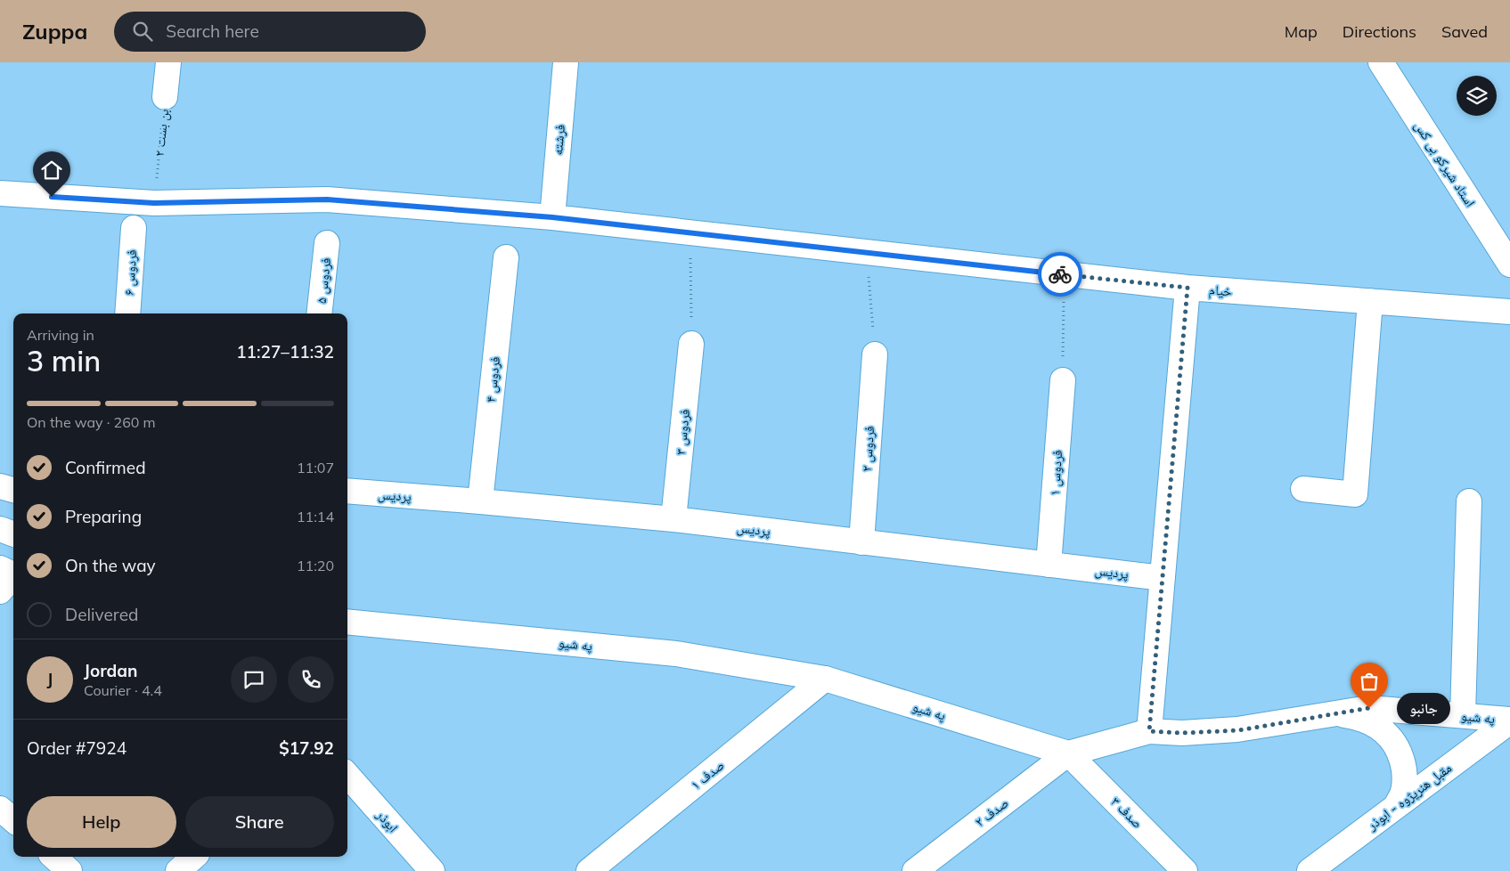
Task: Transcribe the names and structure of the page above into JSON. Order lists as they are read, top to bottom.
{
  "streets": {
    "street": [
      "بن بست ۲",
      "فرشته",
      "استاد شیرکو بی کس",
      "فردوس ۶",
      "فردوس ۵",
      "خیام",
      "فردوس ۴",
      "فردوس ۳",
      "فردوس ۲",
      "فردوس ۱",
      "پردیس",
      "په شیو",
      "صدف ۱",
      "مقبل هنرپژوه - ابوذر",
      "صدف ۲",
      "صدف ۳",
      "ابوذر"
    ]
  },
  "crossings": [
    ["بن بست ۲", "خیام"],
    ["فرشته", "خیام"],
    ["فردوس ۴", "پردیس"],
    ["فردوس ۳", "پردیس"],
    ["فردوس ۲", "پردیس"],
    ["فردوس ۱", "پردیس"],
    ["په شیو", "صدف ۱"],
    ["په شیو", "مقبل هنرپژوه - ابوذر"],
    ["په شیو", "صدف ۲"],
    ["په شیو", "صدف ۳"],
    ["صدف ۲", "صدف ۳"]
  ],
  "places": ["جانبو"],
  "page": {
    "header": "Zuppa",
    "search": "Search here",
    "nav": ["Map", "Directions", "Saved"],
    "heading": ["3 min", "Arriving in", "11:27–11:32"],
    "panel": [
      "Jordan",
      "Courier · 4.4",
      "Order #7924",
      "$17.92"
    ],
    "bar": "On the way · 260 m",
    "list": [
      ["Confirmed", "11:07"],
      ["Preparing", "11:14"],
      ["On the way", "11:20"],
      "Delivered"
    ],
    "round": "J",
    "bubble": "جانبو",
    "buttons": ["Help", "Share"]
  }
}
